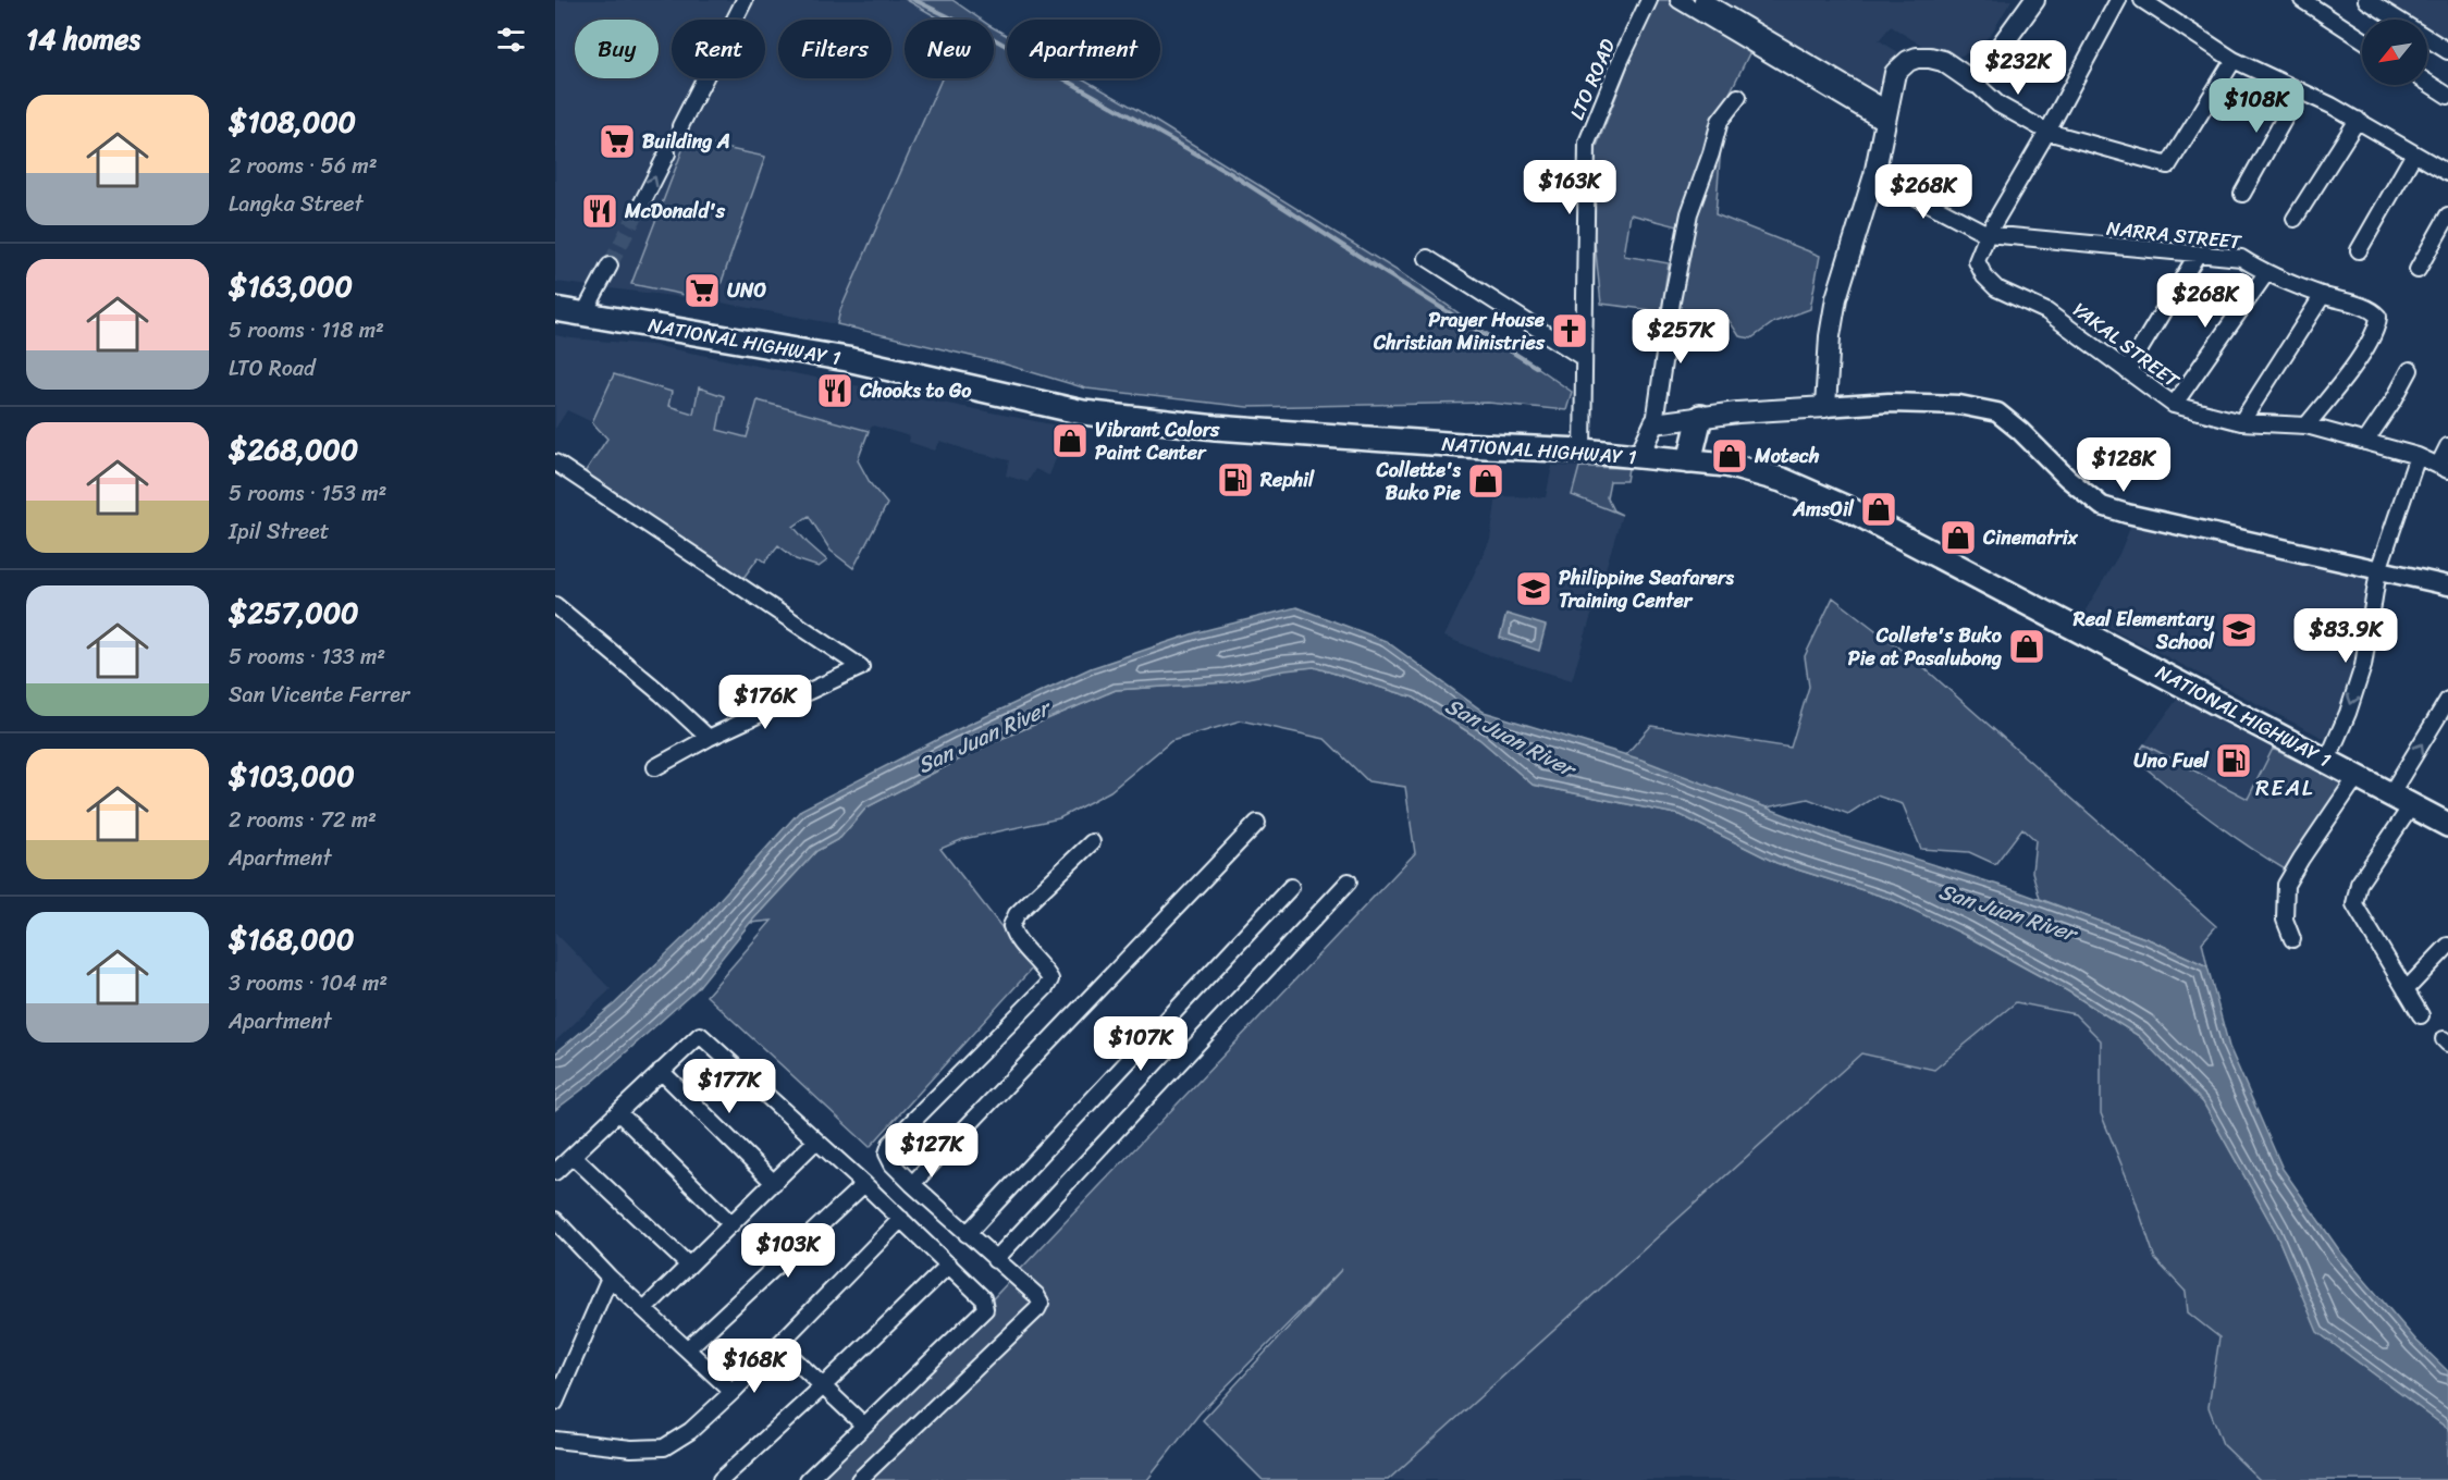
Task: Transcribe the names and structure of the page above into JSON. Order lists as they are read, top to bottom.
{
  "streets": {
    "highway": ["NATIONAL HIGHWAY 1"],
    "street": ["LTO ROAD", "NARRA STREET", "YAKAL STREET"]
  },
  "crossings": [
    ["LTO ROAD", "NATIONAL HIGHWAY 1"],
    ["NARRA STREET", "YAKAL STREET"]
  ],
  "districts": ["REAL"],
  "water": ["San Juan River"],
  "places": {
    "supermarket": ["Building A", "UNO"],
    "restaurant": ["McDonald's", "Chooks to Go"],
    "church": ["Prayer House Christian Ministries"],
    "shop": [
      "Vibrant Colors Paint Center",
      "Motech",
      "Collette's Buko Pie",
      "AmsOil",
      "Cinematrix",
      "Collete's Buko Pie at Pasalubong"
    ],
    "fuel station": ["Rephil", "Uno Fuel"],
    "school or university": ["Philippine Seafarers Training Center", "Real Elementary School"]
  },
  "north": "bottom left",
  "page": {
    "heading": "14 homes",
    "chip": [
      "Buy",
      "Rent",
      "Filters",
      "New",
      "Apartment"
    ],
    "price": [
      "$232K",
      "$108K",
      "$163K",
      "$268K",
      "$268K",
      "$257K",
      "$128K",
      "$83.9K",
      "$176K",
      "$107K",
      "$177K",
      "$127K",
      "$103K",
      "$168K"
    ],
    "list": [
      {
        "name": "$108,000",
        "note": "2 rooms · 56 m² · Langka Street"
      },
      {
        "name": "$163,000",
        "note": "5 rooms · 118 m² · LTO Road"
      },
      {
        "name": "$268,000",
        "note": "5 rooms · 153 m² · Ipil Street"
      },
      {
        "name": "$257,000",
        "note": "5 rooms · 133 m² · San Vicente Ferrer"
      },
      {
        "name": "$103,000",
        "note": "2 rooms · 72 m² · Apartment"
      },
      {
        "name": "$168,000",
        "note": "3 rooms · 104 m² · Apartment"
      }
    ]
  }
}
